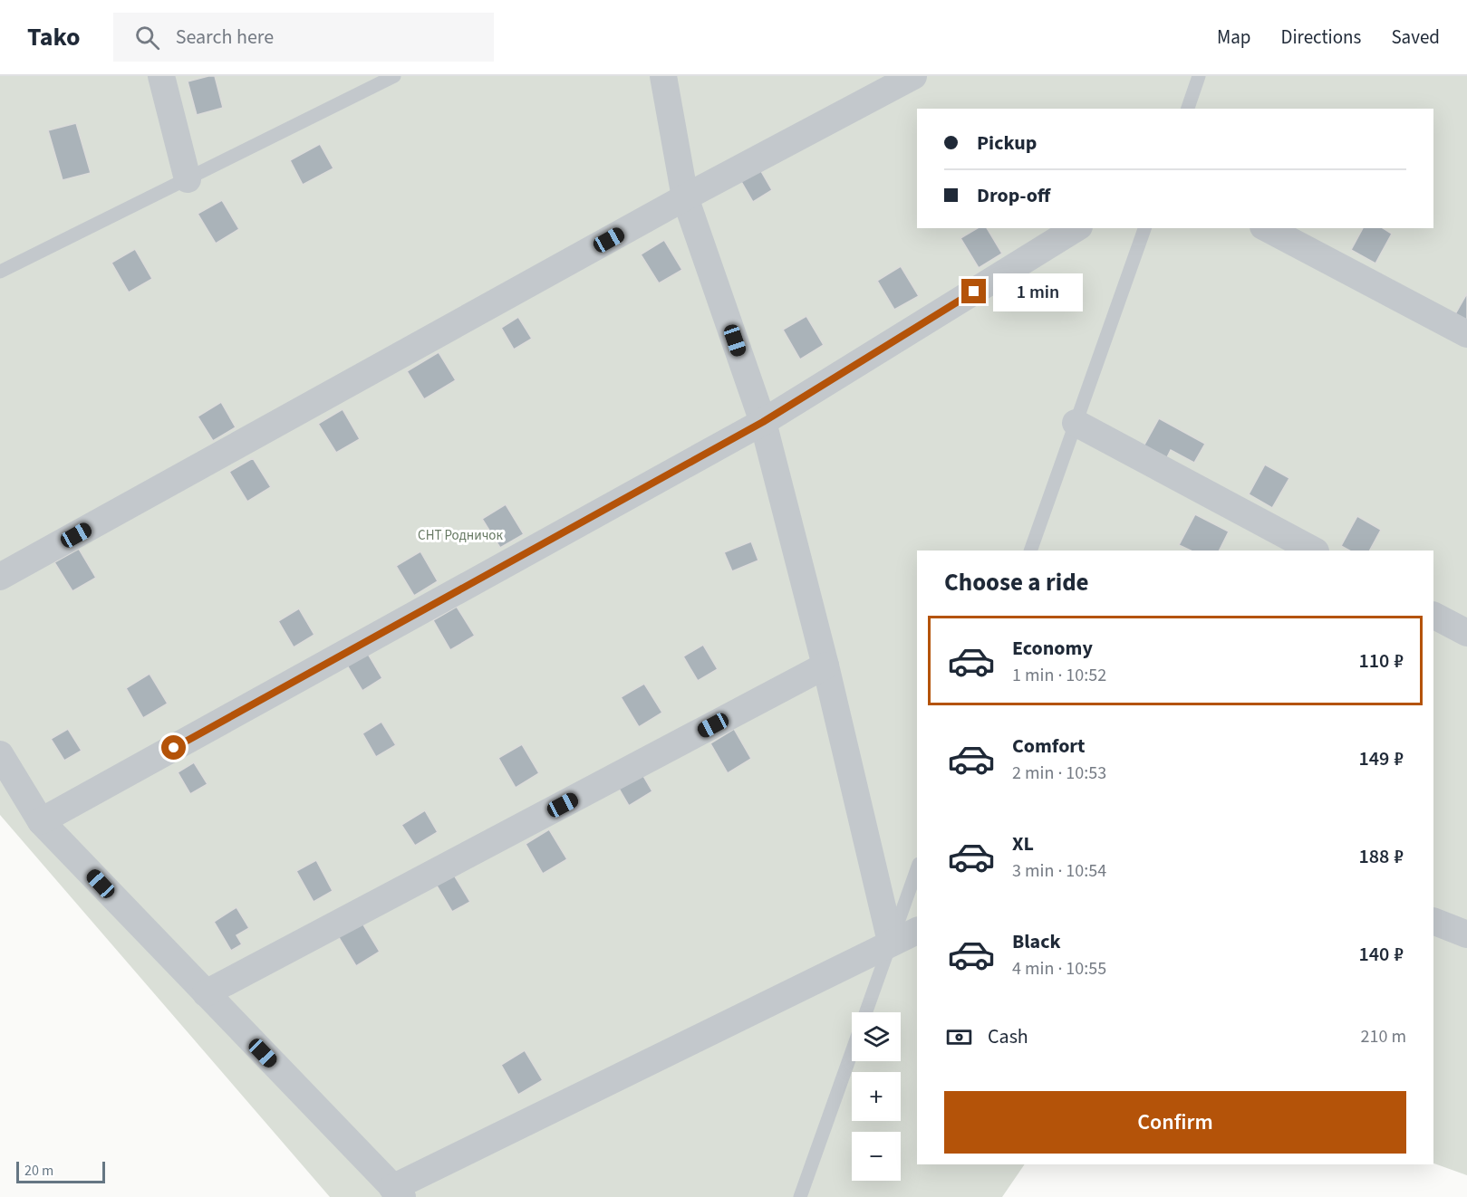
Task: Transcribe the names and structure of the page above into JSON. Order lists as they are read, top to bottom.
{
  "parks": ["СНТ Родничок"],
  "scale_bar": "20 m",
  "page": {
    "header": "Tako",
    "search": "Search here",
    "nav": ["Map", "Directions", "Saved"],
    "banner": ["Pickup", "Drop-off"],
    "bubble": "1 min",
    "heading": "Choose a ride",
    "list": [
      {
        "name": "Economy",
        "note": "1 min · 10:52",
        "value": "110 ₽"
      },
      {
        "name": "Comfort",
        "note": "2 min · 10:53",
        "value": "149 ₽"
      },
      {
        "name": "XL",
        "note": "3 min · 10:54",
        "value": "188 ₽"
      },
      {
        "name": "Black",
        "note": "4 min · 10:55",
        "value": "140 ₽"
      }
    ],
    "pay": ["Cash", "210 m"],
    "map_buttons": ["+", "−"],
    "buttons": "Confirm",
    "scale": "20 m"
  }
}
